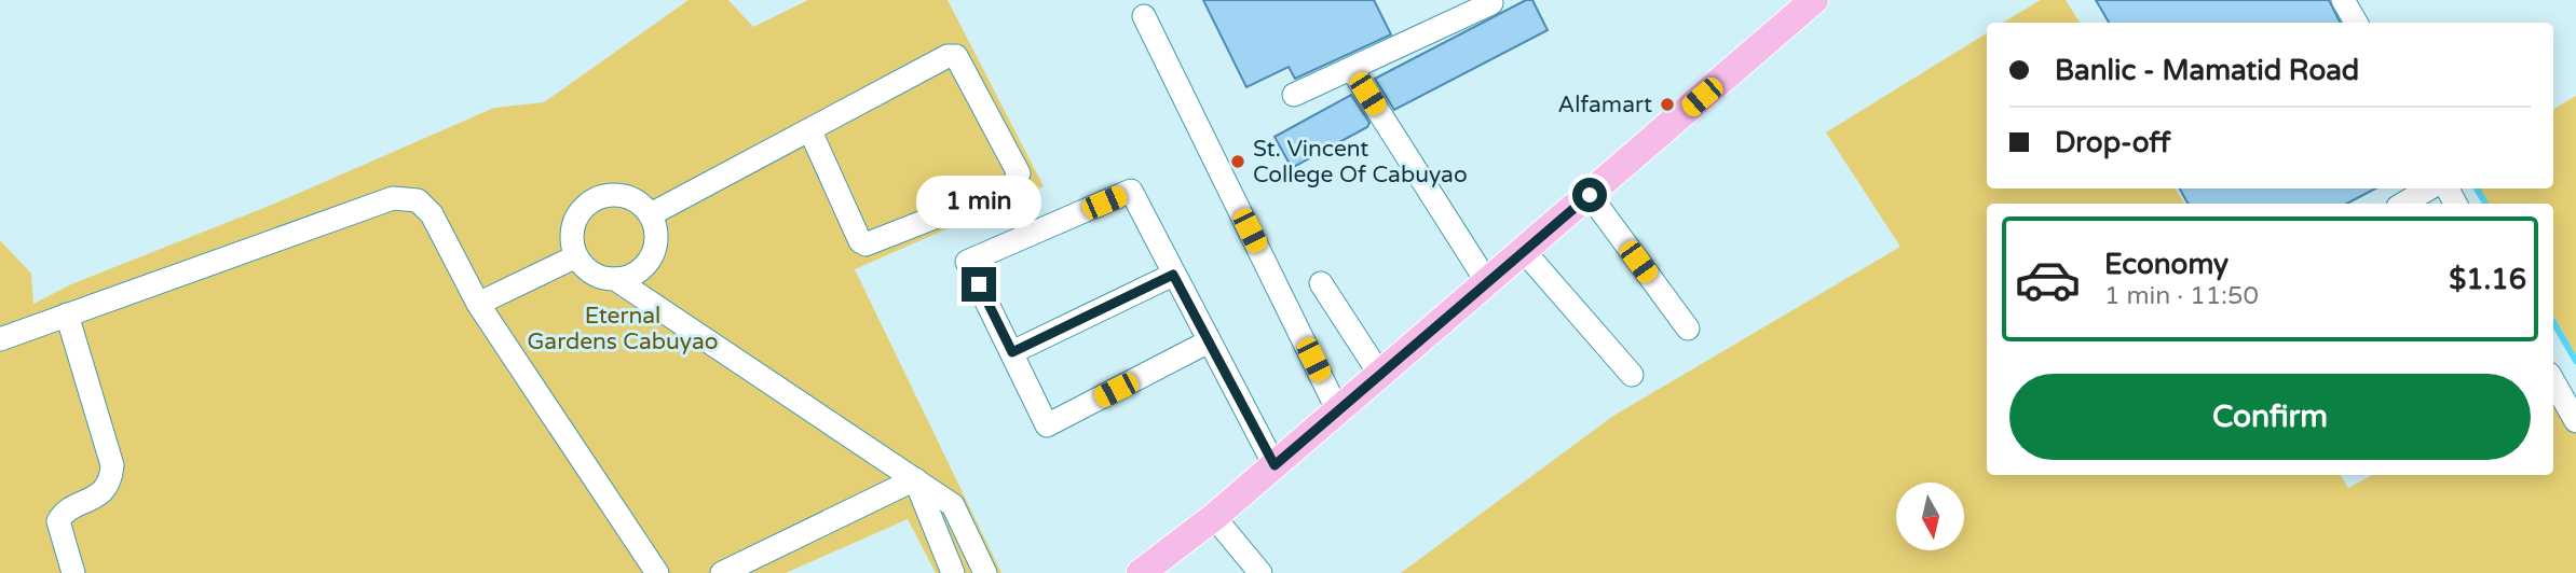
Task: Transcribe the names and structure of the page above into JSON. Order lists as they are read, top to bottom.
{
  "parks": ["Eternal Gardens Cabuyao"],
  "places": ["Alfamart", "St. Vincent College Of Cabuyao"],
  "north": "bottom",
  "page": {
    "banner": ["Banlic - Mamatid Road", "Drop-off"],
    "bubble": "1 min",
    "list": [
      {
        "name": "Economy",
        "note": "1 min · 11:50",
        "value": "$1.16"
      }
    ],
    "buttons": "Confirm"
  }
}
